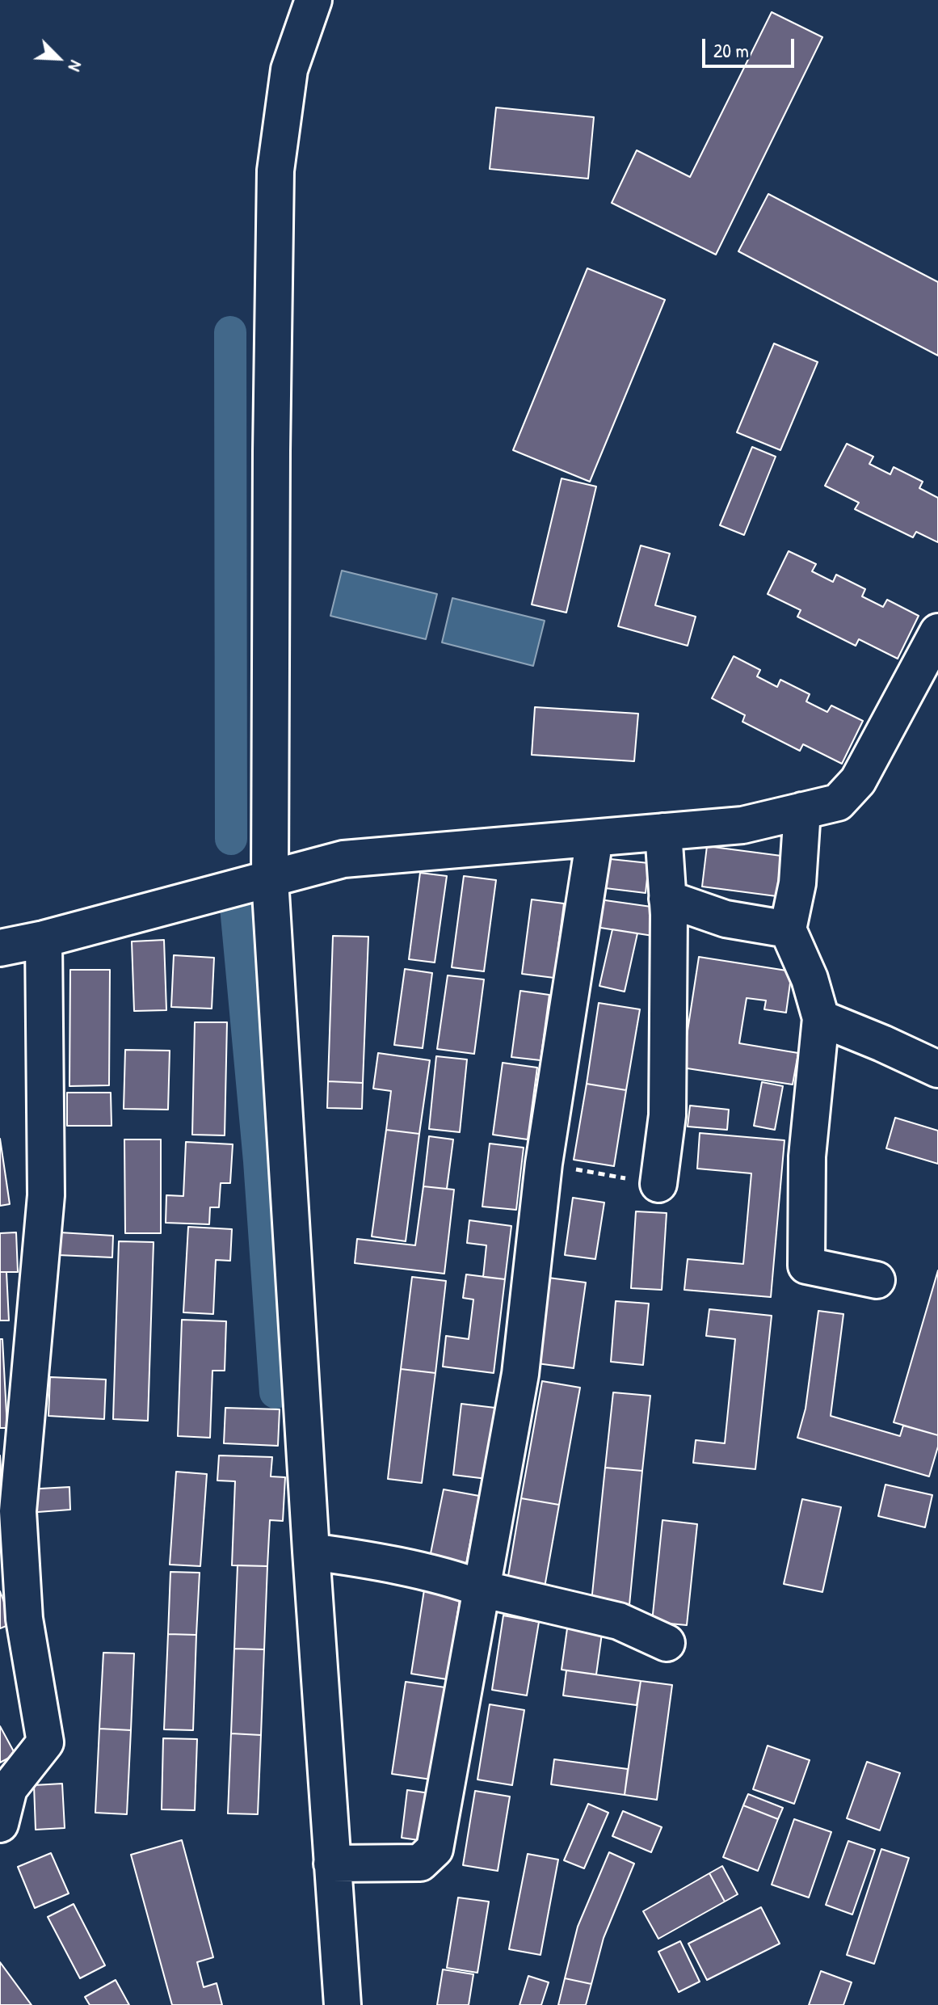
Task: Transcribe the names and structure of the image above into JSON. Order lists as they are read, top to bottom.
{
  "scale_bar": "20 m",
  "north": "bottom right"
}
